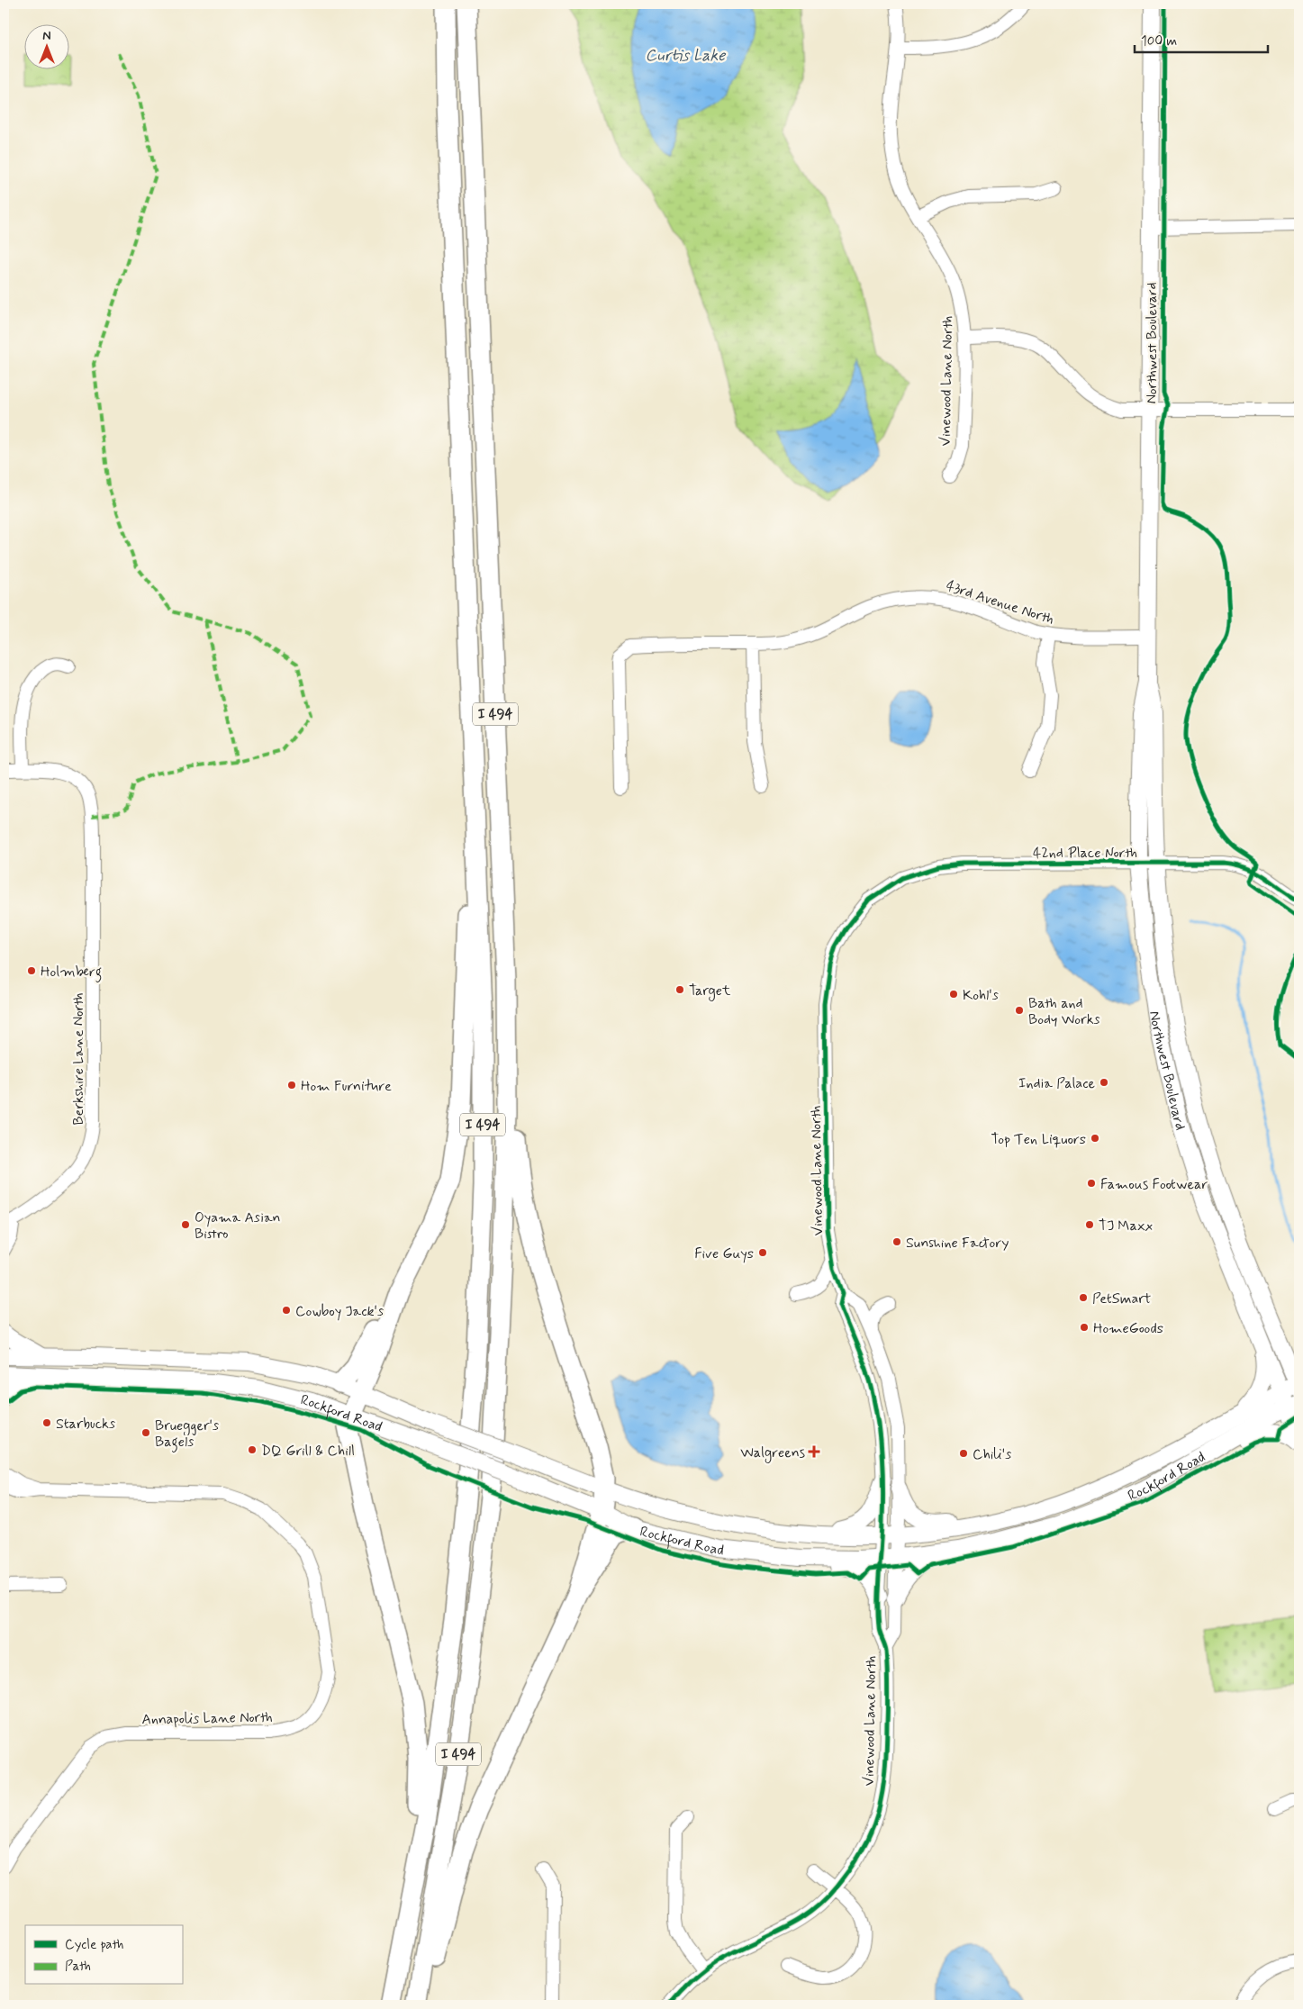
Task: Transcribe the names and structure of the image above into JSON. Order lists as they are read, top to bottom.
{
  "streets": {
    "highway": ["I 494"],
    "main road": ["Northwest Boulevard", "Rockford Road"],
    "street": [
      "Vinewood Lane North",
      "43rd Avenue North",
      "42nd Place North",
      "Berkshire Lane North",
      "Annapolis Lane North"
    ]
  },
  "crossings": [
    ["Northwest Boulevard", "43rd Avenue North"],
    ["Northwest Boulevard", "42nd Place North"],
    ["Northwest Boulevard", "Rockford Road"],
    ["Vinewood Lane North", "42nd Place North"],
    ["Vinewood Lane North", "Rockford Road"]
  ],
  "water": ["Curtis Lake"],
  "places": {
    "other": [
      "Holmberg",
      "Target",
      "Kohl's",
      "Bath and Body Works",
      "India Palace",
      "Hom Furniture",
      "Top Ten Liquors",
      "Famous Footwear",
      "Oyama Asian Bistro",
      "TJ Maxx",
      "Sunshine Factory",
      "Five Guys",
      "PetSmart",
      "Cowboy Jack's",
      "HomeGoods",
      "Starbucks",
      "Bruegger's Bagels",
      "DQ Grill & Chill",
      "Chili's"
    ],
    "health": ["Walgreens"]
  },
  "legend": ["Cycle path", "Path"],
  "scale_bar": "100 m",
  "north": "top"
}
